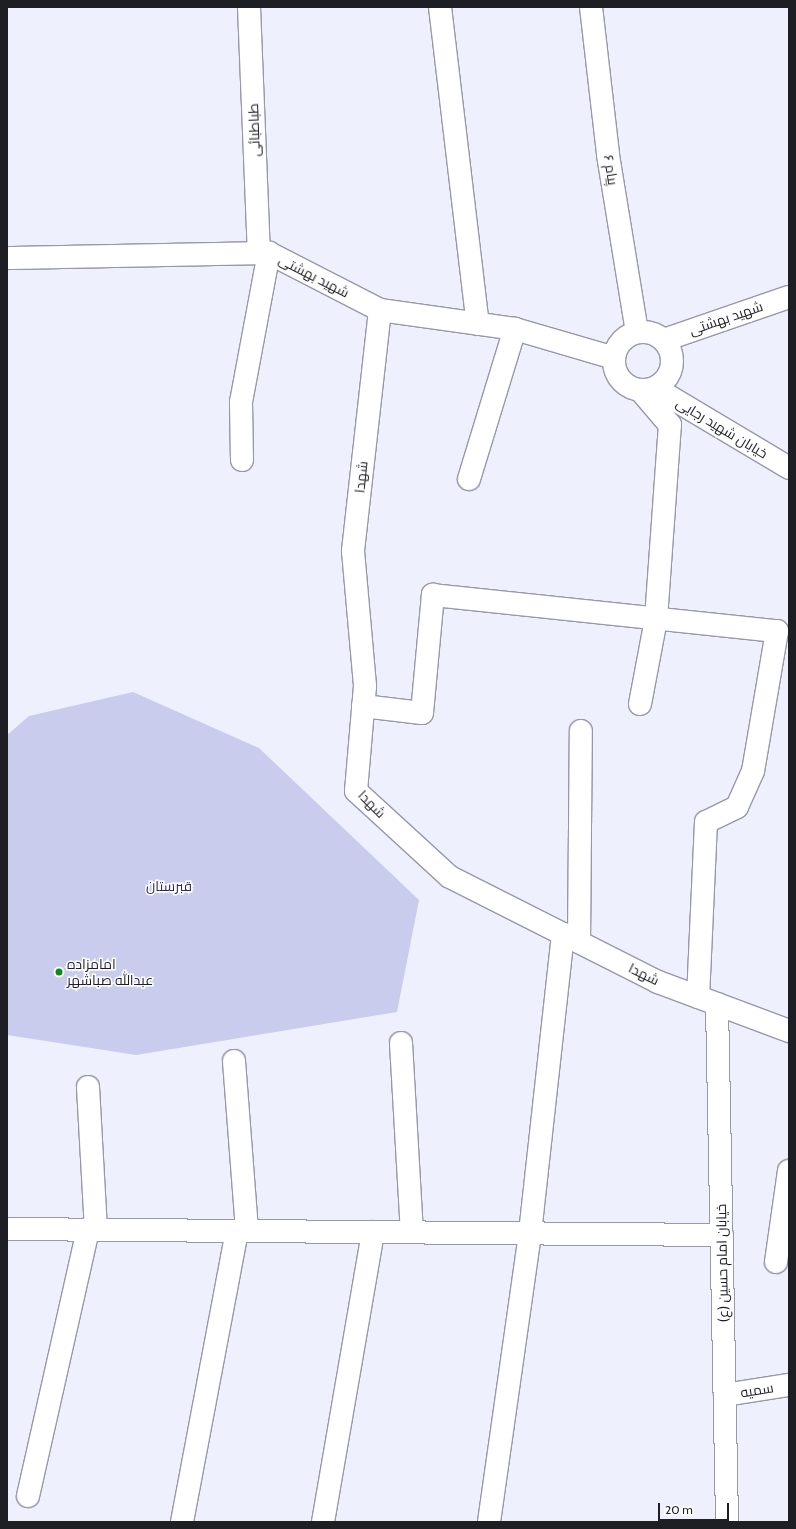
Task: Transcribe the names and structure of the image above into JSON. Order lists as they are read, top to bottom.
{
  "streets": {
    "street": [
      "طباطبائی",
      "پیام ۶",
      "شهید بهشتی",
      "خیابان شهید رجایی",
      "شهدا",
      "خیابان امام حسین (ع)",
      "سمیه"
    ]
  },
  "crossings": [
    ["طباطبائی", "شهید بهشتی"],
    ["پیام ۶", "شهید بهشتی"],
    ["پیام ۶", "خیابان شهید رجایی"],
    ["شهید بهشتی", "خیابان شهید رجایی"],
    ["شهید بهشتی", "شهدا"],
    ["شهدا", "خیابان امام حسین (ع)"],
    ["خیابان امام حسین (ع)", "سمیه"]
  ],
  "parks": ["قبرستان"],
  "places": ["امامزاده عبدالله صباشهر"],
  "scale_bar": "20 m"
}
